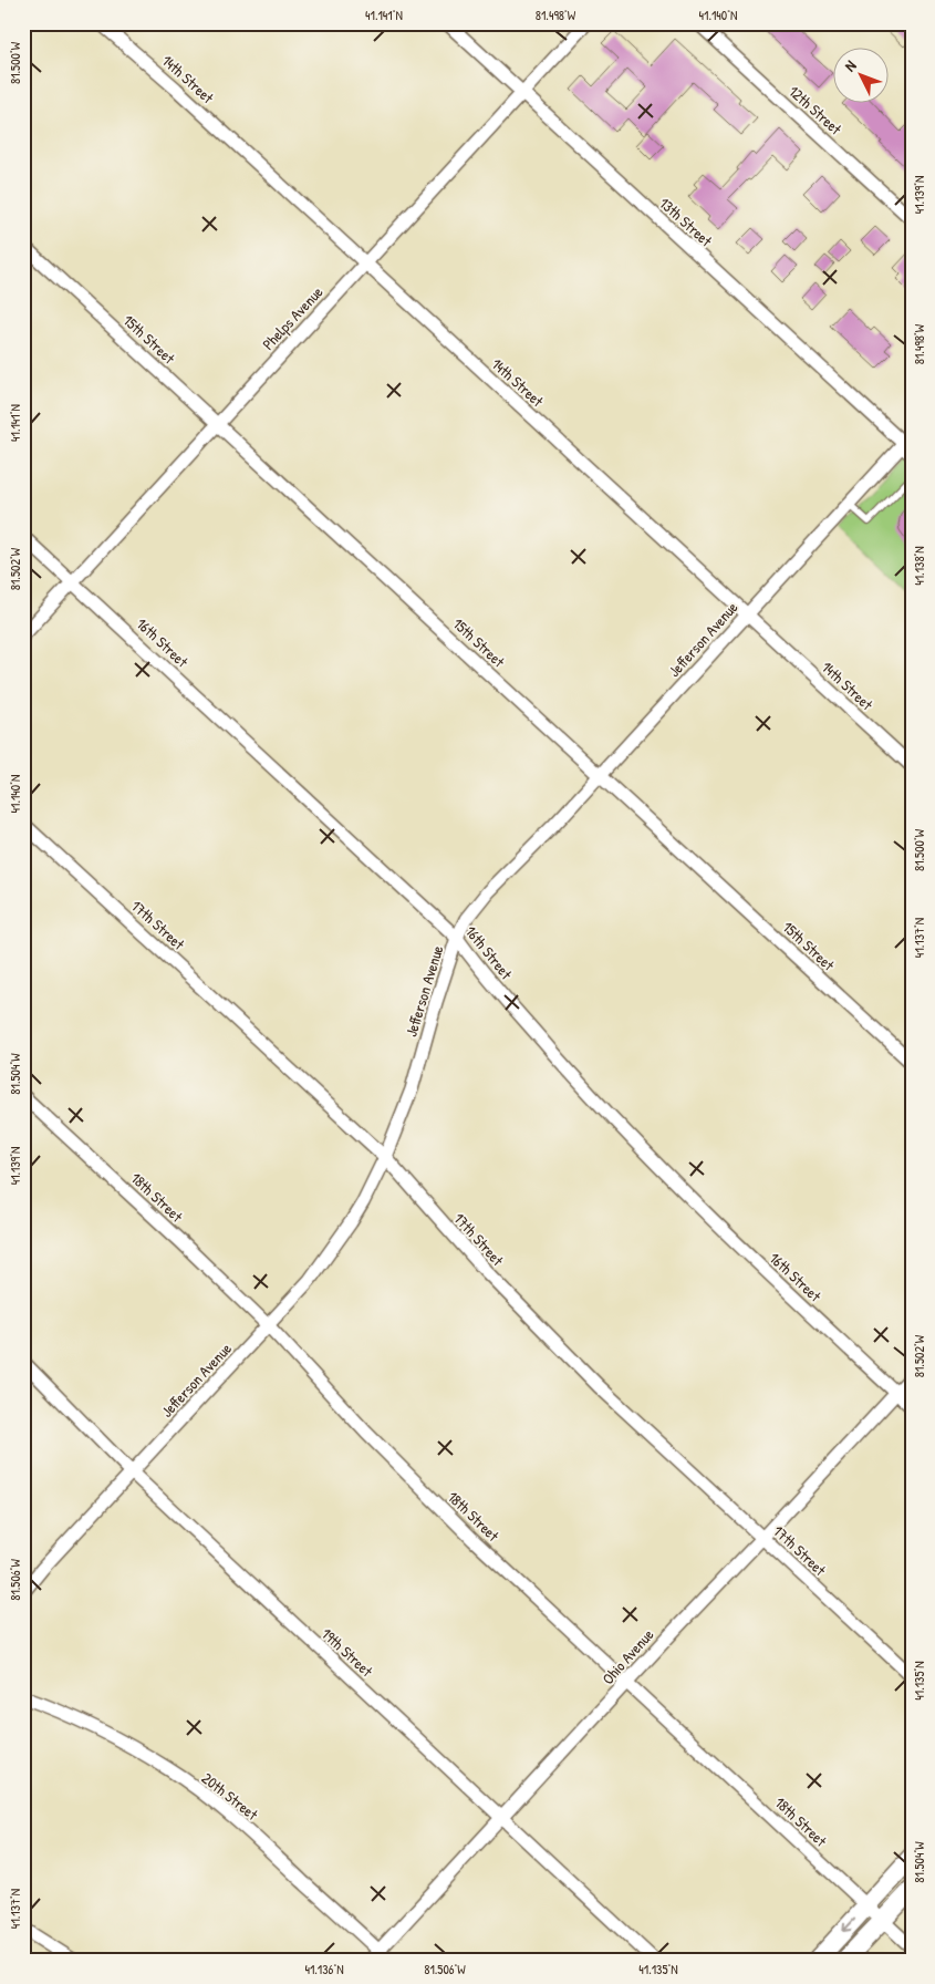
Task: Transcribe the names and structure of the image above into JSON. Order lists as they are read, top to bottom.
{
  "streets": {
    "street": [
      "14th Street",
      "12th Street",
      "13th Street",
      "Phelps Avenue",
      "15th Street",
      "Jefferson Avenue",
      "16th Street",
      "17th Street",
      "18th Street",
      "19th Street",
      "Ohio Avenue",
      "20th Street"
    ]
  },
  "crossings": [
    ["14th Street", "Phelps Avenue"],
    ["14th Street", "Jefferson Avenue"],
    ["13th Street", "Phelps Avenue"],
    ["13th Street", "Jefferson Avenue"],
    ["Phelps Avenue", "15th Street"],
    ["Phelps Avenue", "16th Street"],
    ["15th Street", "Jefferson Avenue"],
    ["Jefferson Avenue", "16th Street"],
    ["Jefferson Avenue", "17th Street"],
    ["Jefferson Avenue", "18th Street"],
    ["Jefferson Avenue", "19th Street"],
    ["16th Street", "Ohio Avenue"],
    ["17th Street", "Ohio Avenue"],
    ["18th Street", "Ohio Avenue"],
    ["19th Street", "Ohio Avenue"],
    ["Ohio Avenue", "20th Street"]
  ],
  "north": "top left",
  "coordinates": [
    "41.141°N",
    "81.498°W",
    "41.140°N",
    "81.500°W",
    "41.139°N",
    "41.138°N",
    "81.502°W",
    "41.137°N",
    "81.504°W",
    "81.506°W",
    "41.135°N",
    "41.136°N"
  ]
}
